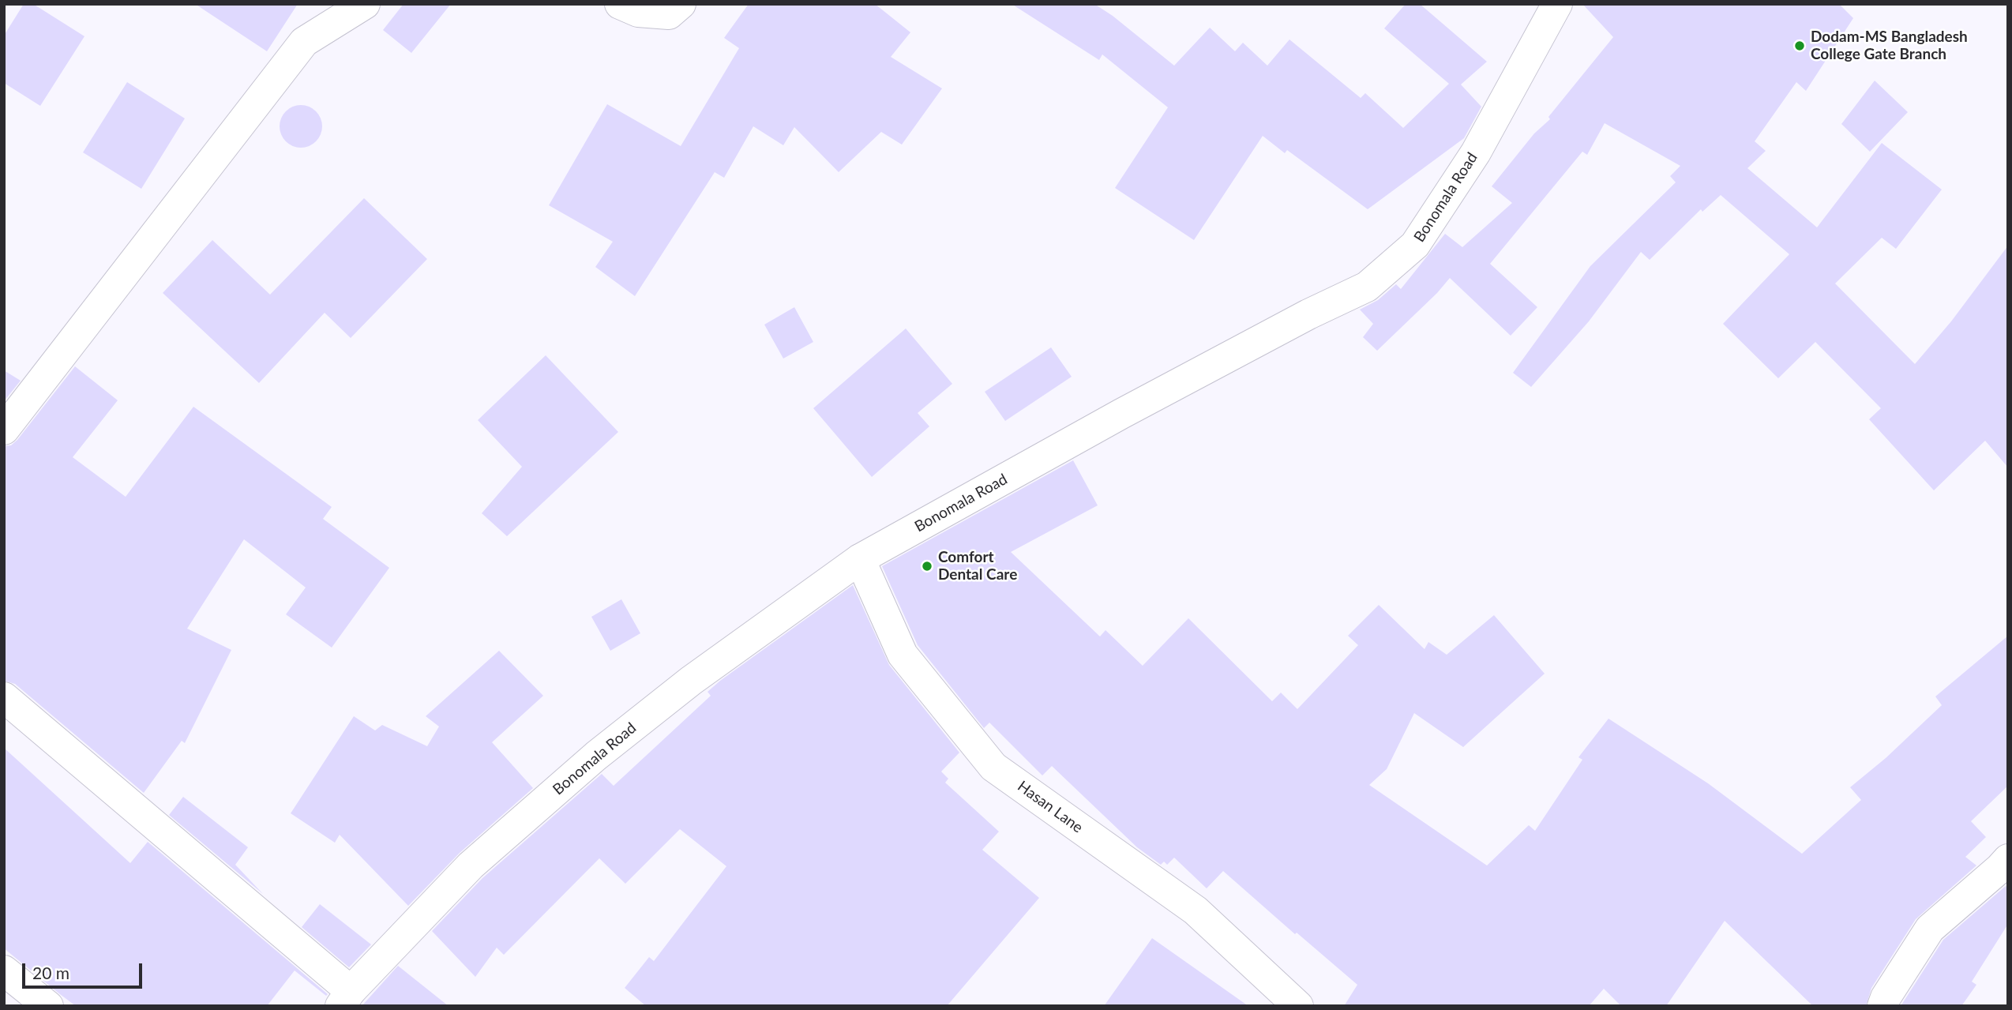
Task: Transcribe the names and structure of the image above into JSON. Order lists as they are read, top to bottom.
{
  "streets": {
    "street": ["Bonomala Road", "Hasan Lane"]
  },
  "crossings": [
    ["Bonomala Road", "Hasan Lane"]
  ],
  "places": ["Dodam-MS Bangladesh College Gate Branch", "Comfort Dental Care"],
  "scale_bar": "20 m"
}
